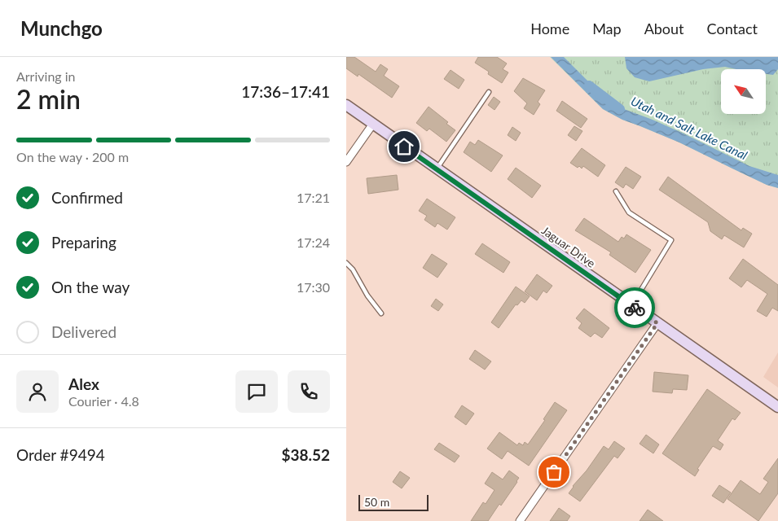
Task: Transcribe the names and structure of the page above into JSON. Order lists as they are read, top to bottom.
{
  "streets": {
    "main road": ["Jaguar Drive"]
  },
  "water": ["Utah and Salt Lake Canal"],
  "scale_bar": "50 m",
  "north": "top left",
  "page": {
    "header": "Munchgo",
    "nav": [
      "Home",
      "Map",
      "About",
      "Contact"
    ],
    "heading": ["2 min", "Arriving in", "17:36–17:41"],
    "panel": [
      "Alex",
      "Courier · 4.8",
      "Order #9494",
      "$38.52"
    ],
    "bar": "On the way · 200 m",
    "list": [
      ["Confirmed", "17:21"],
      ["Preparing", "17:24"],
      ["On the way", "17:30"],
      "Delivered"
    ],
    "scale": "50 m"
  }
}
